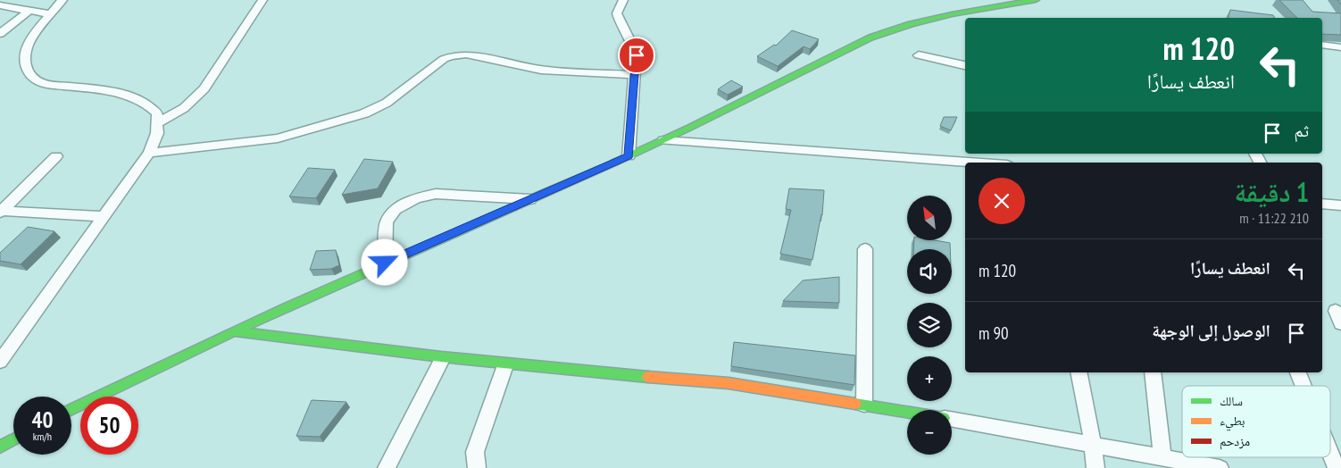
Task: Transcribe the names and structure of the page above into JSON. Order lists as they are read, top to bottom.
{
  "legend": ["سالك", "بطيء", "مزدحم"],
  "north": "top left",
  "page": {
    "turn": ["120 m", "انعطف يسارًا"],
    "then": "ثم",
    "heading": ["1 دقيقة", "210 m · 11:22"],
    "map_buttons": ["+", "−"],
    "list": [
      {
        "name": "انعطف يسارًا",
        "value": "120 m"
      },
      {
        "name": "الوصول إلى الوجهة",
        "value": "90 m"
      }
    ],
    "speed": "40 km/h",
    "limit": "50"
  }
}
